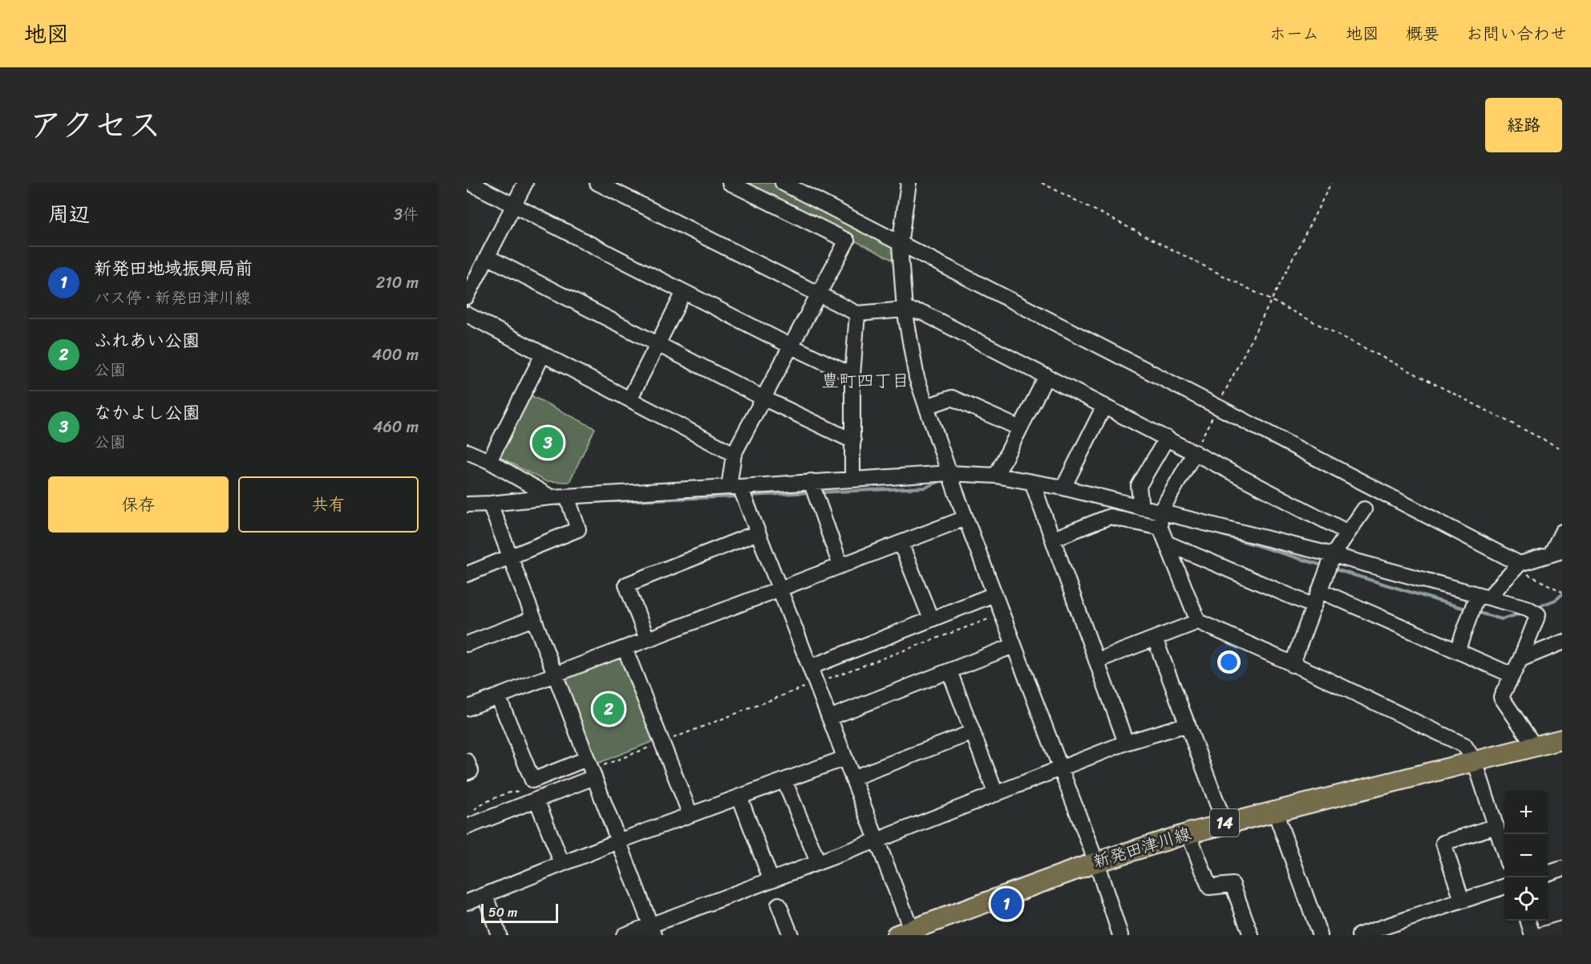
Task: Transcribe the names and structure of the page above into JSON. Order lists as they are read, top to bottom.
{
  "streets": {
    "main road": ["14", "新発田津川線"]
  },
  "districts": ["豊町四丁目"],
  "scale_bar": "50 m",
  "page": {
    "header": "地図",
    "nav": [
      "ホーム",
      "地図",
      "概要",
      "お問い合わせ"
    ],
    "title": "アクセス",
    "buttons": [
      "経路",
      ["保存", "共有"]
    ],
    "heading": ["周辺", "3件"],
    "list": [
      {
        "mark": "1",
        "name": "新発田地域振興局前",
        "note": "バス停 · 新発田津川線",
        "value": "210 m"
      },
      {
        "mark": "2",
        "name": "ふれあい公園",
        "note": "公園",
        "value": "400 m"
      },
      {
        "mark": "3",
        "name": "なかよし公園",
        "note": "公園",
        "value": "460 m"
      }
    ],
    "pins": ["3", "2", "1"],
    "map_buttons": ["+", "−"],
    "scale": "50 m"
  }
}
